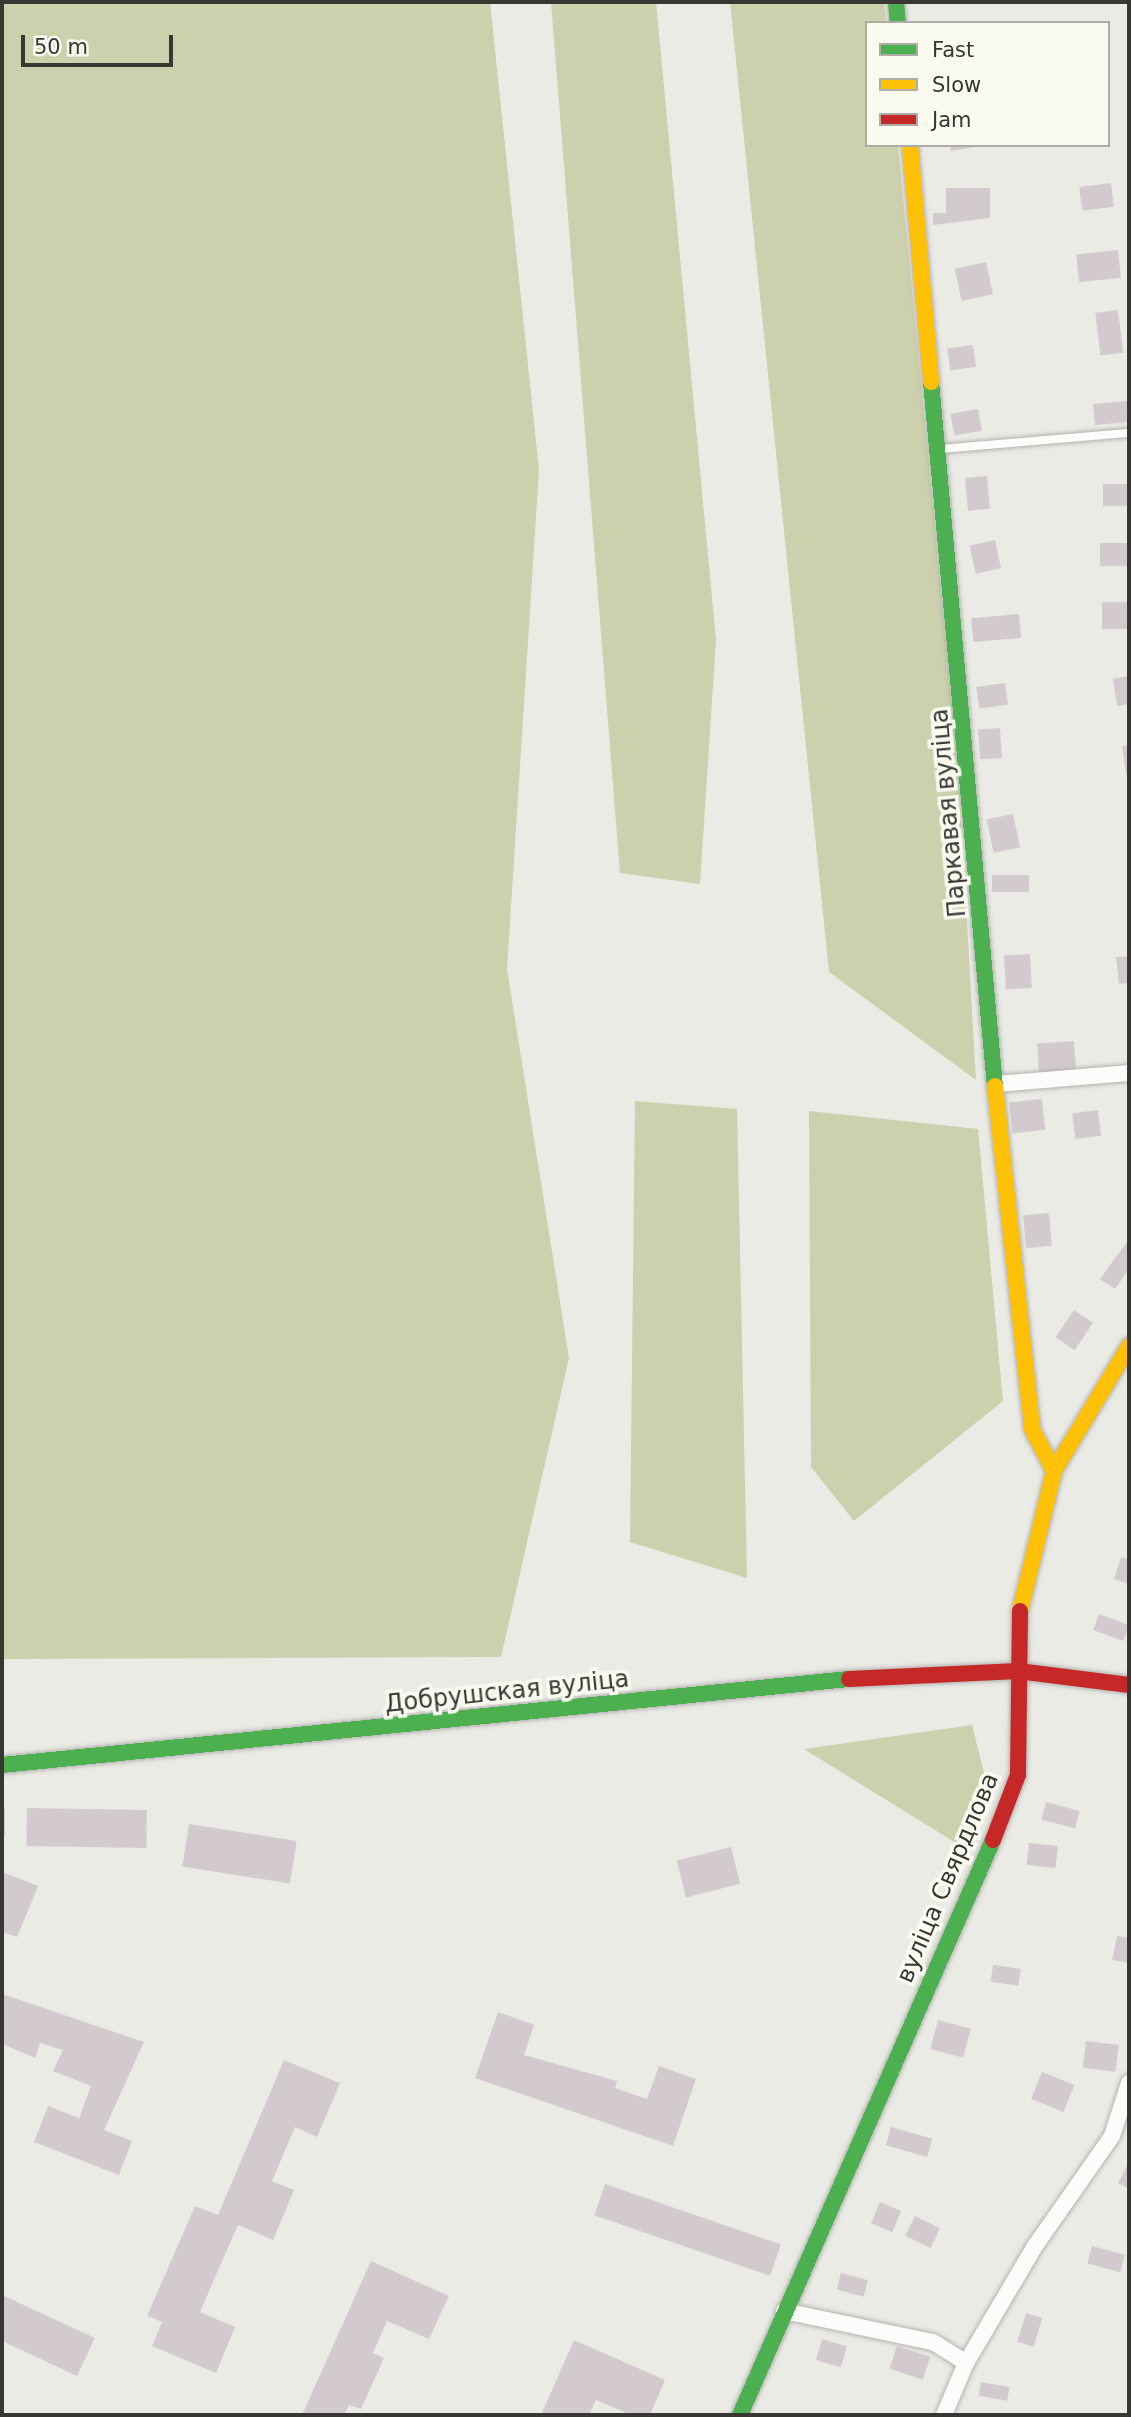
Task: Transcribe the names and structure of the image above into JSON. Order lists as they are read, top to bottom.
{
  "streets": {
    "street": ["Паркавая вуліца", "Добрушская вуліца", "вуліца Свярдлова"]
  },
  "crossings": [
    ["Паркавая вуліца", "вуліца Свярдлова"],
    ["Добрушская вуліца", "вуліца Свярдлова"]
  ],
  "legend": ["Fast", "Slow", "Jam"],
  "scale_bar": "50 m"
}
